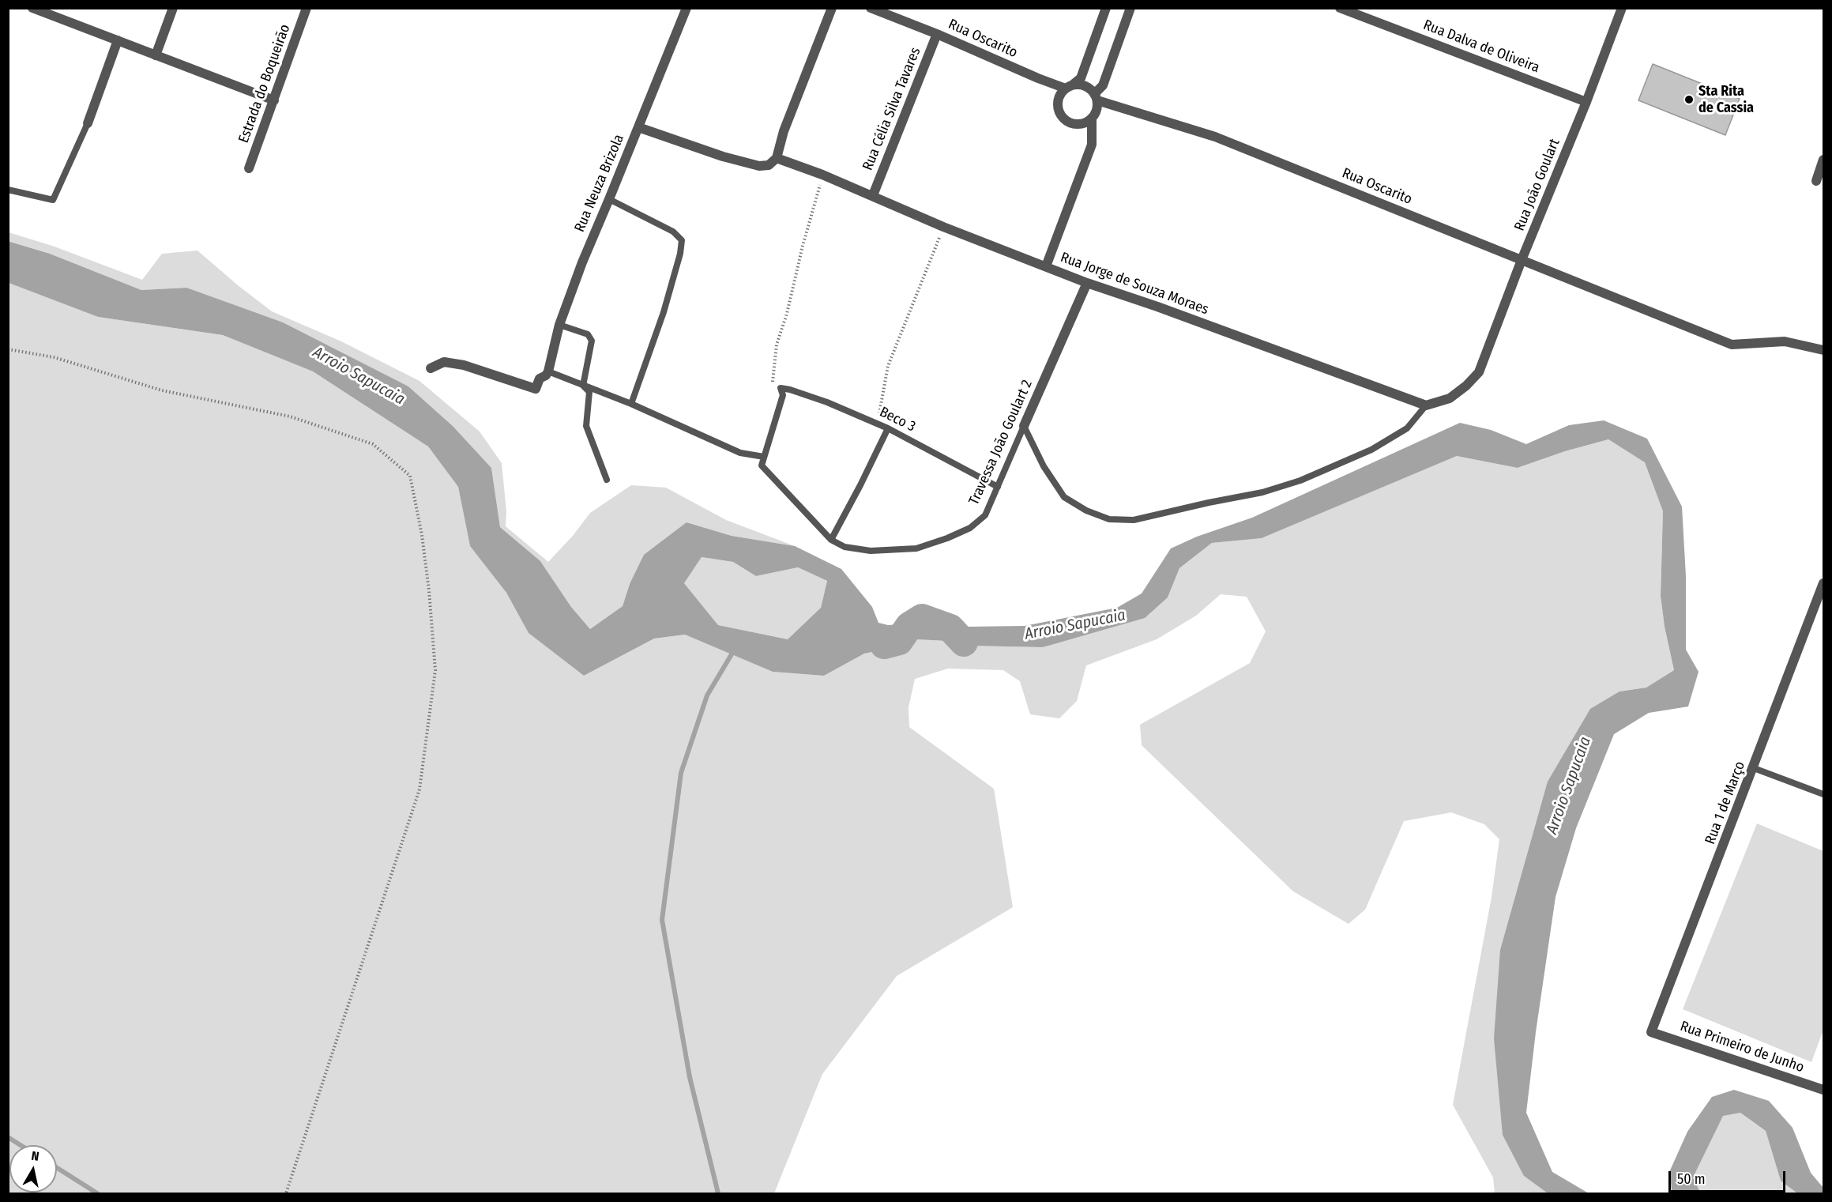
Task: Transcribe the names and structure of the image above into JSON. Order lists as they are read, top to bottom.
{
  "streets": {
    "street": [
      "Rua Oscarito",
      "Rua Dalva de Oliveira",
      "Estrada do Boqueirão",
      "Rua Célia Silva Tavares",
      "Rua Neuza Brizola",
      "Rua João Goulart",
      "Rua Jorge de Souza Moraes",
      "Travessa João Goulart 2",
      "Rua 1 de Março",
      "Rua Primeiro de Junho"
    ],
    "lane": ["Beco 3"]
  },
  "crossings": [
    ["Rua Oscarito", "Rua Célia Silva Tavares"],
    ["Rua Oscarito", "Rua João Goulart"],
    ["Rua Dalva de Oliveira", "Rua João Goulart"],
    ["Rua Célia Silva Tavares", "Rua Jorge de Souza Moraes"],
    ["Rua João Goulart", "Rua Jorge de Souza Moraes"],
    ["Rua Jorge de Souza Moraes", "Travessa João Goulart 2"],
    ["Beco 3", "Travessa João Goulart 2"],
    ["Rua 1 de Março", "Rua Primeiro de Junho"]
  ],
  "water": ["Arroio Sapucaia"],
  "places": ["Sta Rita de Cassia"],
  "scale_bar": "50 m",
  "north": "top"
}
